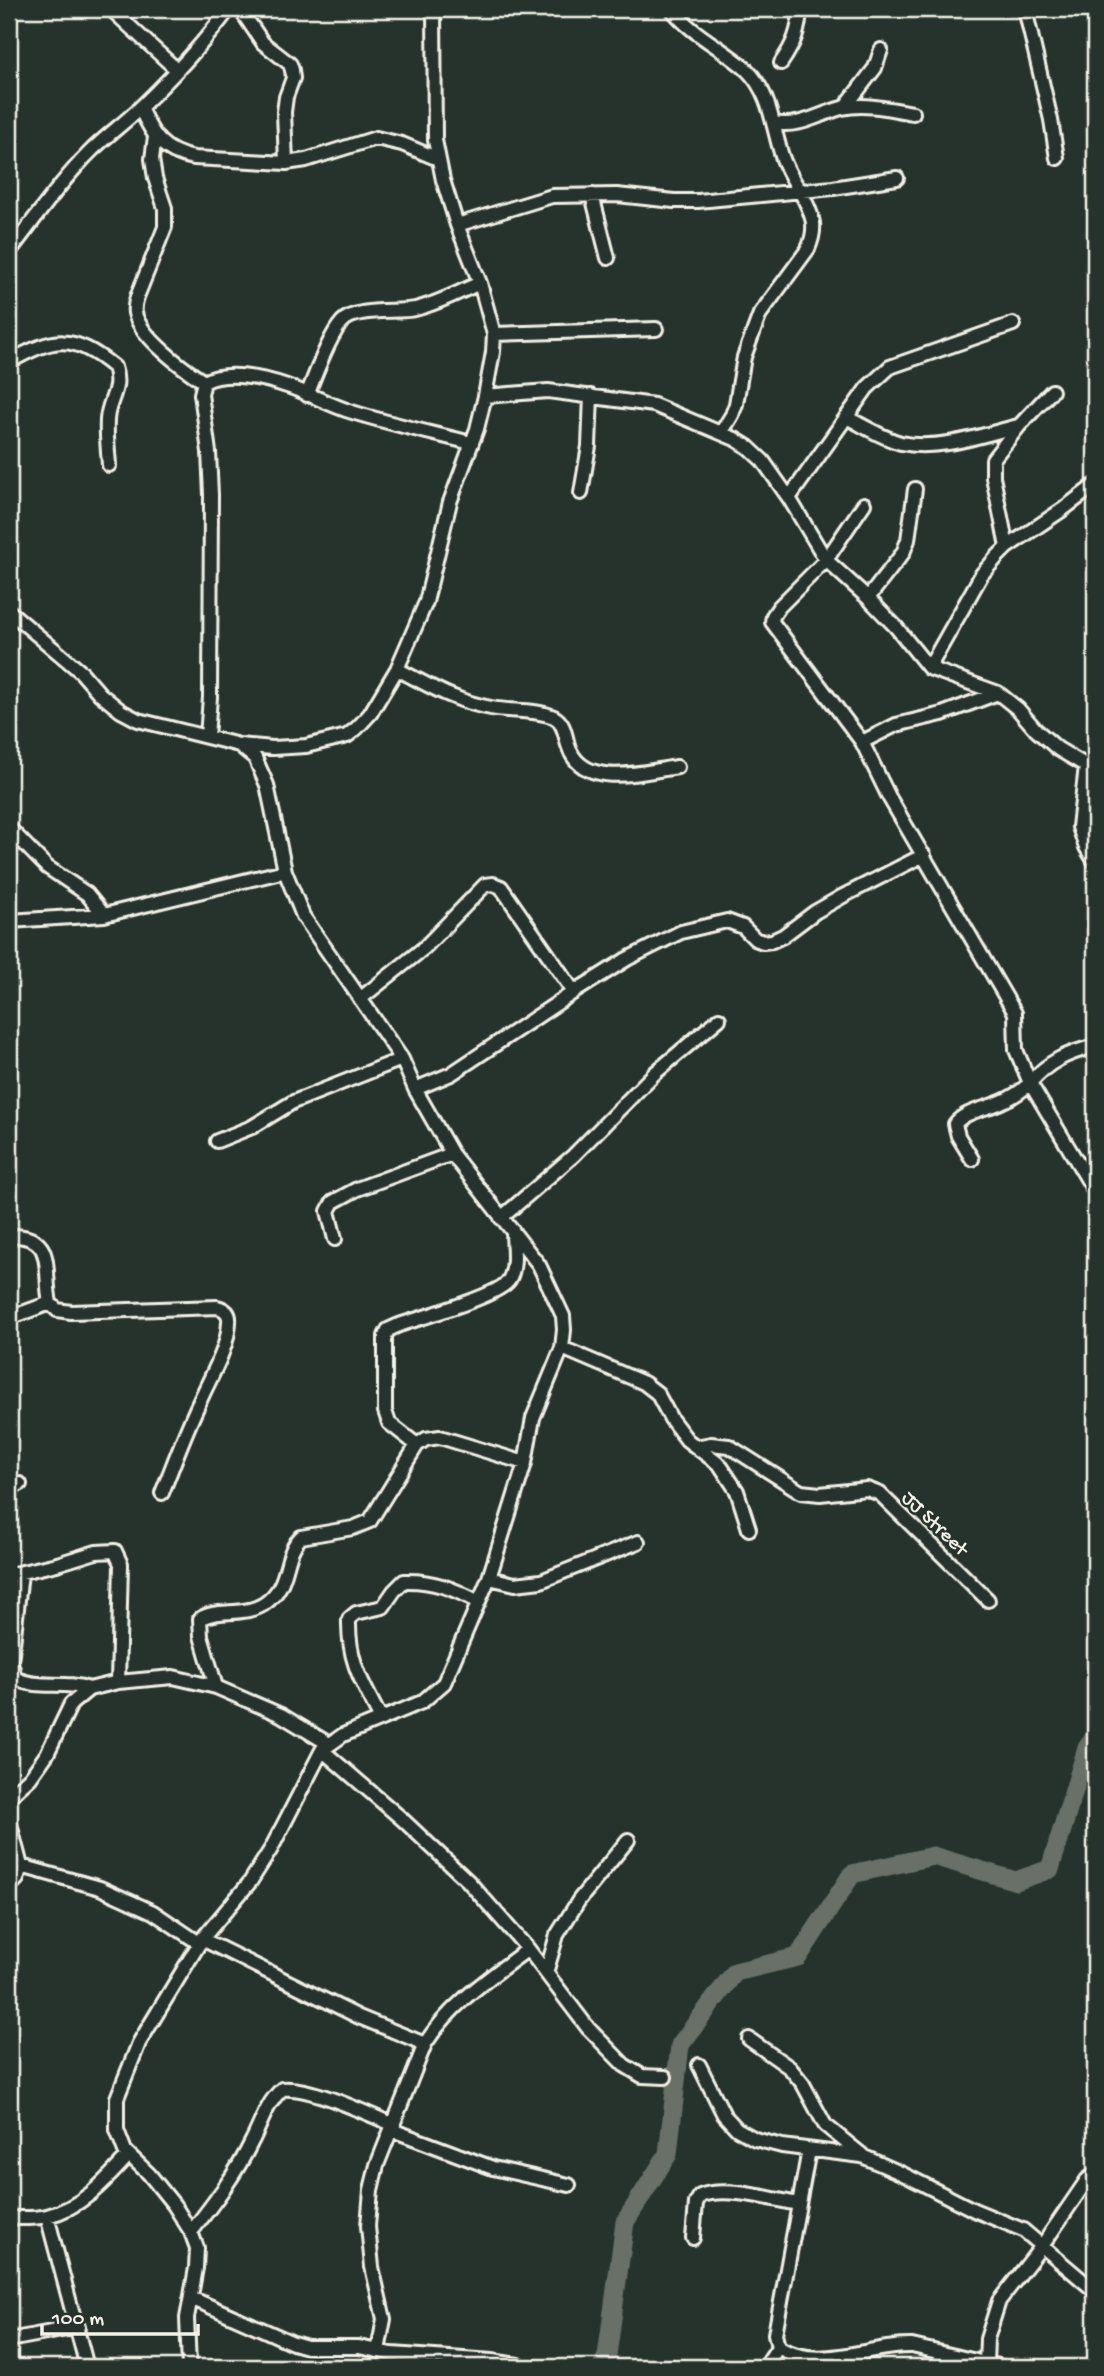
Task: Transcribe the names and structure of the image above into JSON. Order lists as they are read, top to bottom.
{
  "streets": {
    "street": ["JJ Street"]
  },
  "scale_bar": "100 m"
}
